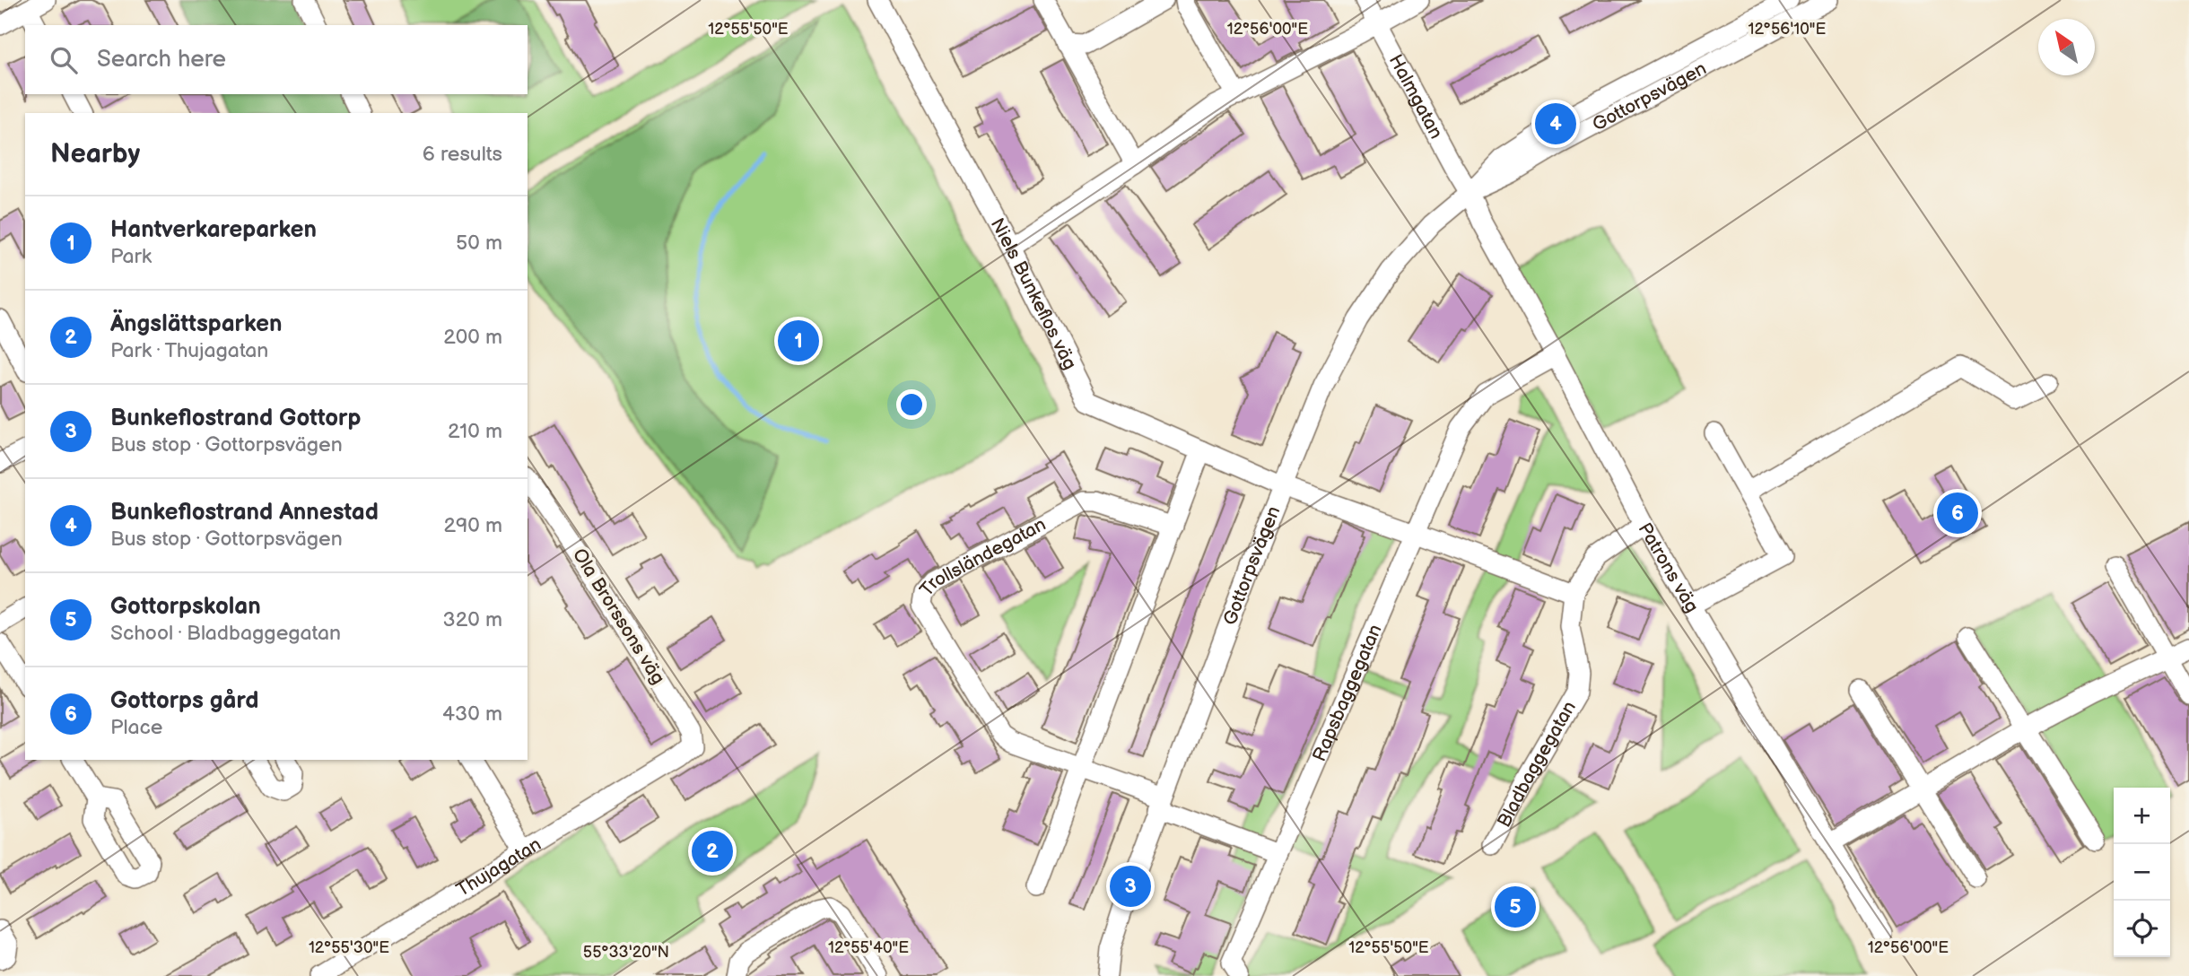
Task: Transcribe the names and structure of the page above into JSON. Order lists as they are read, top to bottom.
{
  "streets": {
    "street": [
      "Halmgatan",
      "Gottorpsvägen",
      "Niels Bunkeflos väg",
      "Trollsländegatan",
      "Patrons väg",
      "Ola Brorssons väg",
      "Rapsbaggegatan",
      "Bladbaggegatan",
      "Thujagatan"
    ]
  },
  "crossings": [
    ["Halmgatan", "Gottorpsvägen"],
    ["Halmgatan", "Patrons väg"],
    ["Gottorpsvägen", "Niels Bunkeflos väg"],
    ["Gottorpsvägen", "Trollsländegatan"],
    ["Gottorpsvägen", "Patrons väg"],
    ["Patrons väg", "Rapsbaggegatan"],
    ["Patrons väg", "Bladbaggegatan"],
    ["Ola Brorssons väg", "Thujagatan"]
  ],
  "north": "top left",
  "page": {
    "search": "Search here",
    "pins": [
      "4",
      "1",
      "6",
      "2",
      "3",
      "5"
    ],
    "heading": ["Nearby", "6 results"],
    "list": [
      {
        "mark": "1",
        "name": "Hantverkareparken",
        "note": "Park",
        "value": "50 m"
      },
      {
        "mark": "2",
        "name": "Ängslättsparken",
        "note": "Park · Thujagatan",
        "value": "200 m"
      },
      {
        "mark": "3",
        "name": "Bunkeflostrand Gottorp",
        "note": "Bus stop · Gottorpsvägen",
        "value": "210 m"
      },
      {
        "mark": "4",
        "name": "Bunkeflostrand Annestad",
        "note": "Bus stop · Gottorpsvägen",
        "value": "290 m"
      },
      {
        "mark": "5",
        "name": "Gottorpskolan",
        "note": "School · Bladbaggegatan",
        "value": "320 m"
      },
      {
        "mark": "6",
        "name": "Gottorps gård",
        "note": "Place",
        "value": "430 m"
      }
    ],
    "map_buttons": ["+", "−"]
  },
  "coordinates": [
    "12°55'50\"E",
    "12°56'00\"E",
    "12°56'10\"E",
    "12°55'30\"E",
    "12°55'40\"E",
    "55°33'20\"N"
  ]
}
